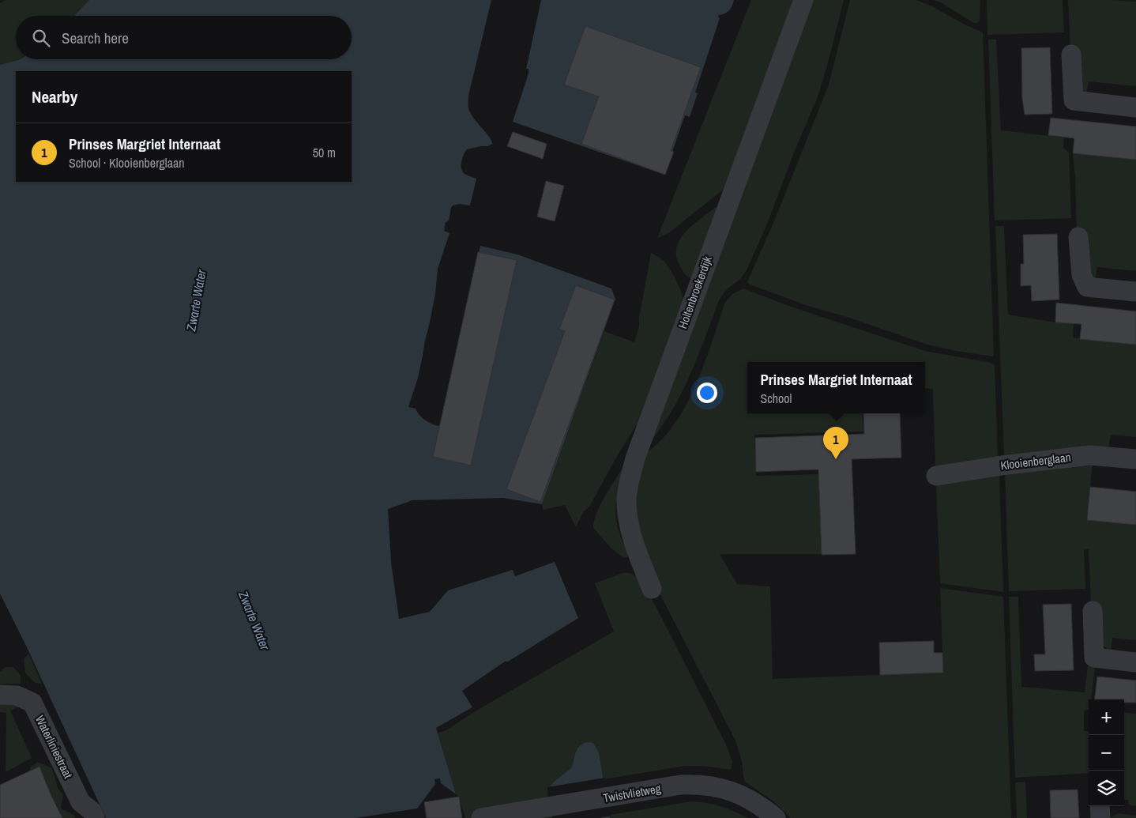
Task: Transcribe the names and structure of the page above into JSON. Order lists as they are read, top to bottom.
{
  "streets": {
    "street": [
      "Holtenbroekerdijk",
      "Klooienberglaan",
      "Waterliniestraat",
      "Twistvlietweg"
    ]
  },
  "water": ["Zwarte Water"],
  "page": {
    "search": "Search here",
    "heading": "Nearby",
    "list": [
      {
        "mark": "1",
        "name": "Prinses Margriet Internaat",
        "note": "School · Klooienberglaan",
        "value": "50 m"
      }
    ],
    "popup": ["Prinses Margriet Internaat", "School"],
    "pins": "1",
    "map_buttons": ["+", "−"]
  }
}
